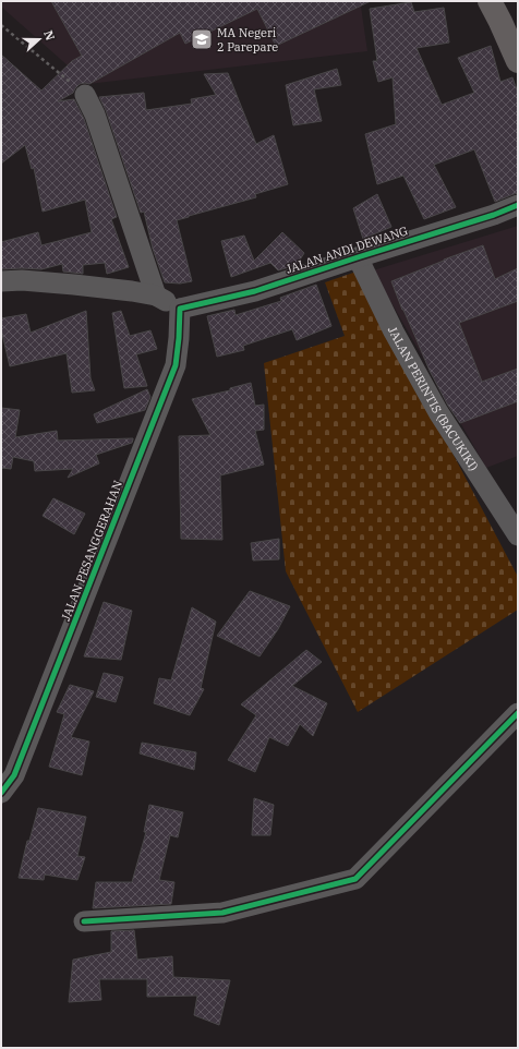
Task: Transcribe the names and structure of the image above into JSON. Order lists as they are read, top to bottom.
{
  "streets": {
    "street": ["JALAN ANDI DEWANG", "JALAN PERINTIS (BACUKIKI)", "JALAN PESANGGERAHAN"]
  },
  "crossings": [
    ["JALAN ANDI DEWANG", "JALAN PERINTIS (BACUKIKI)"],
    ["JALAN ANDI DEWANG", "JALAN PESANGGERAHAN"]
  ],
  "places": {
    "school or university": ["MA Negeri 2 Parepare"]
  },
  "north": "right"
}
